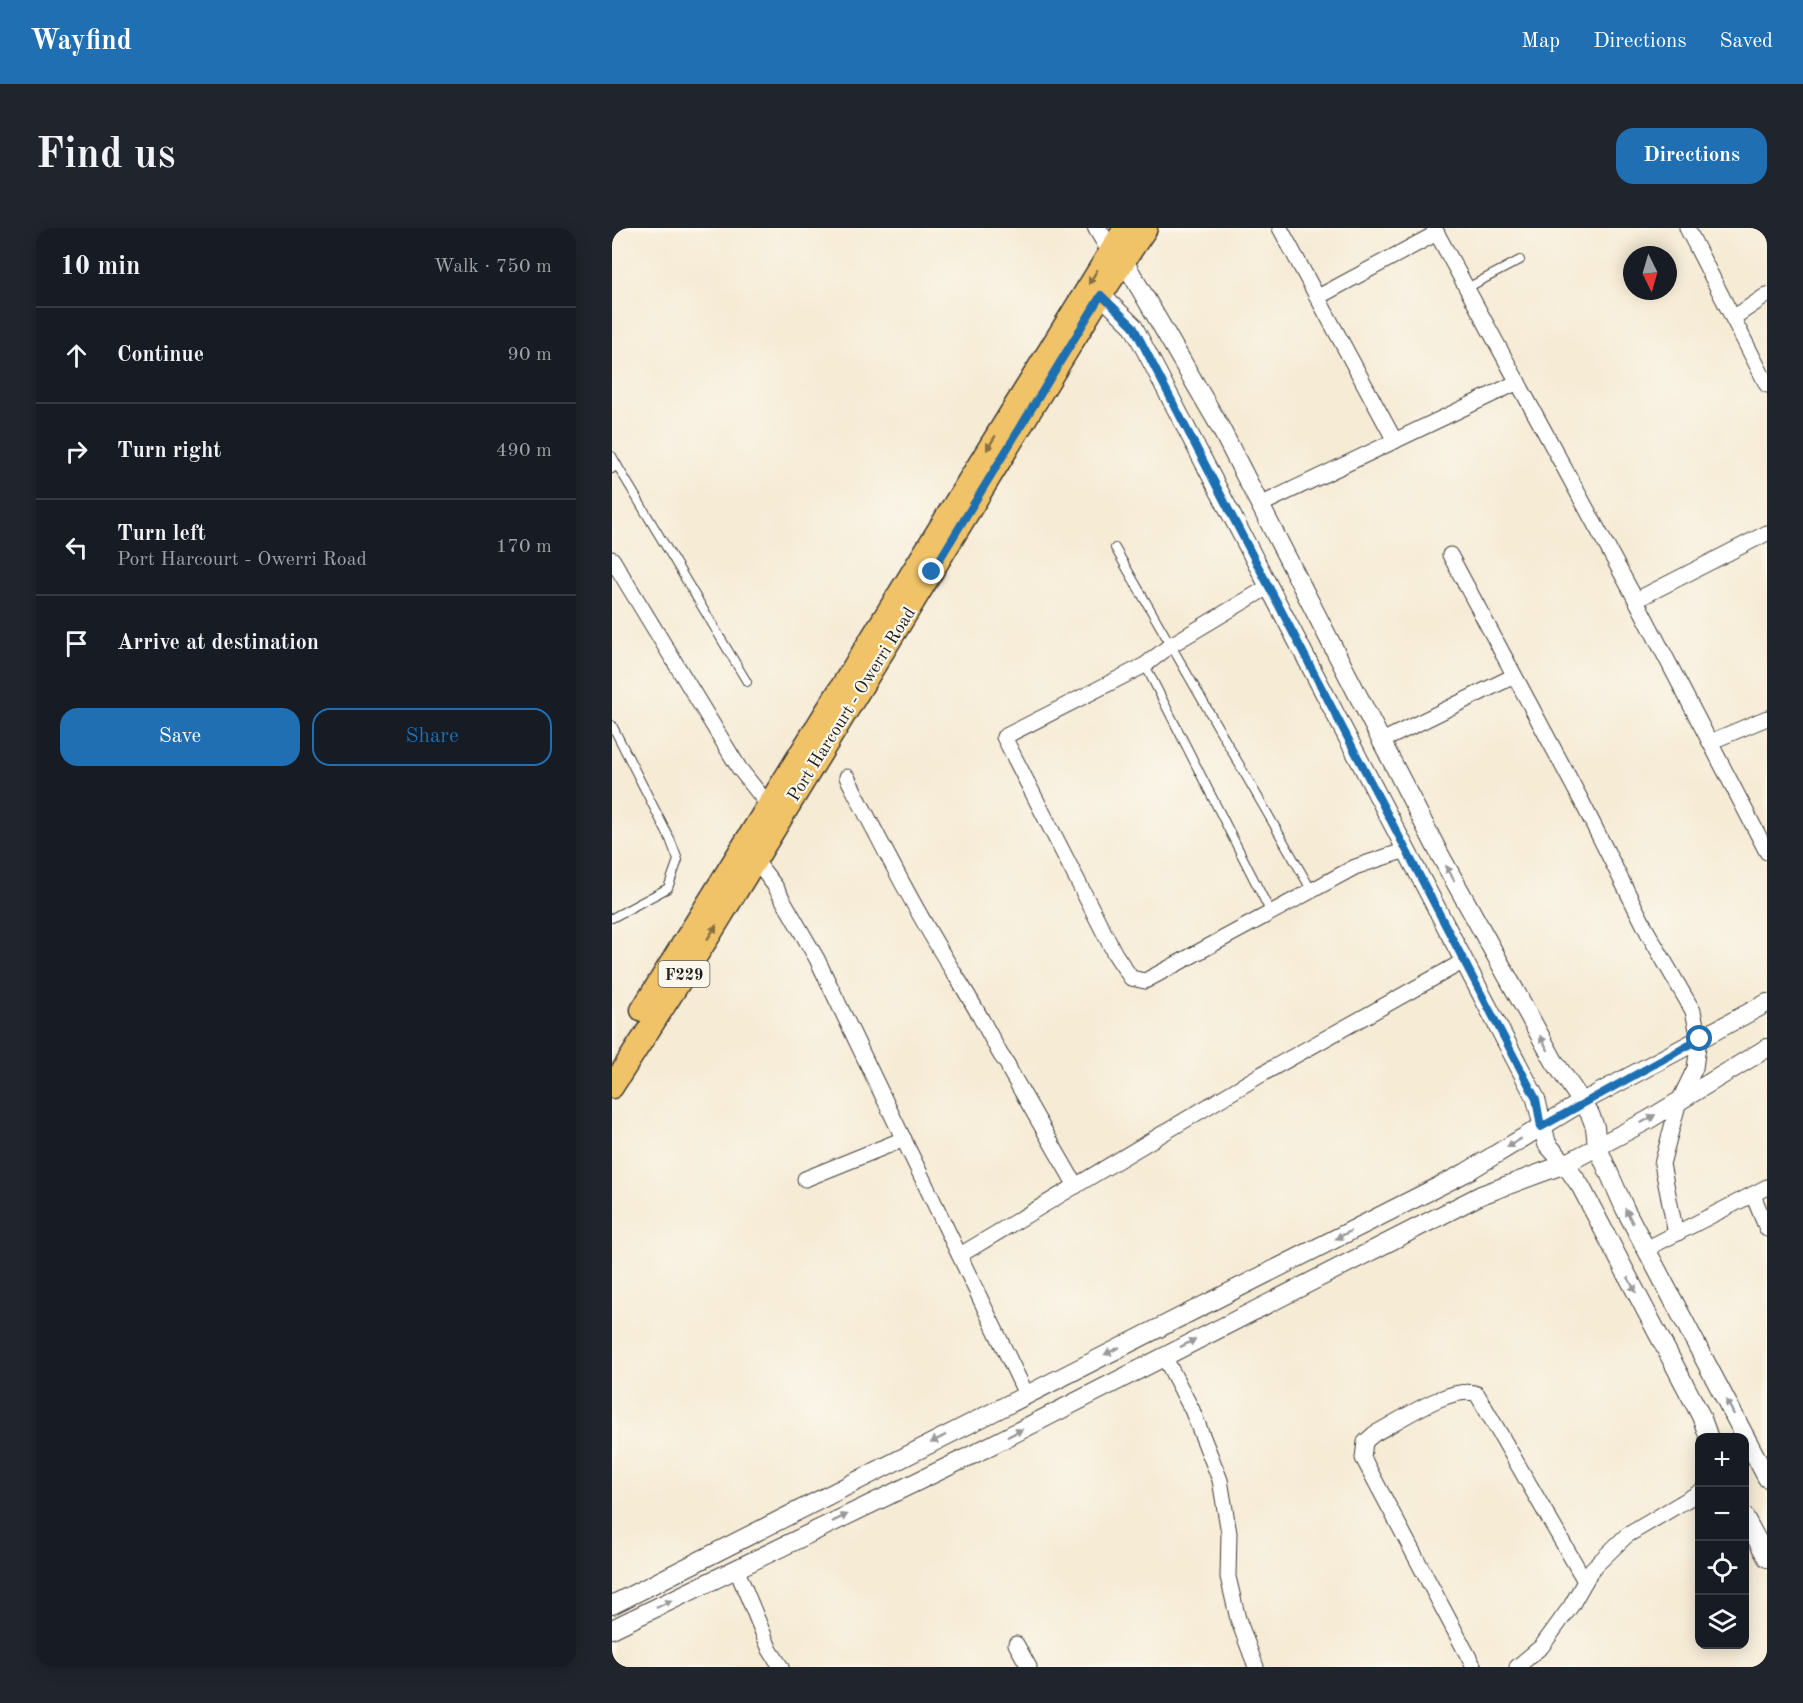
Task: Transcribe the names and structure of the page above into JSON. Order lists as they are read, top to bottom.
{
  "streets": {
    "main road": ["Port Harcourt - Owerri Road", "F229"]
  },
  "north": "bottom",
  "page": {
    "header": "Wayfind",
    "nav": ["Map", "Directions", "Saved"],
    "buttons": [
      "Directions",
      ["Save", "Share"]
    ],
    "title": "Find us",
    "heading": ["10 min", "Walk · 750 m"],
    "list": [
      ["Continue", "90 m"],
      ["Turn right", "490 m"],
      ["Turn left", "Port Harcourt - Owerri Road", "170 m"],
      "Arrive at destination"
    ],
    "map_buttons": ["+", "−"]
  }
}
